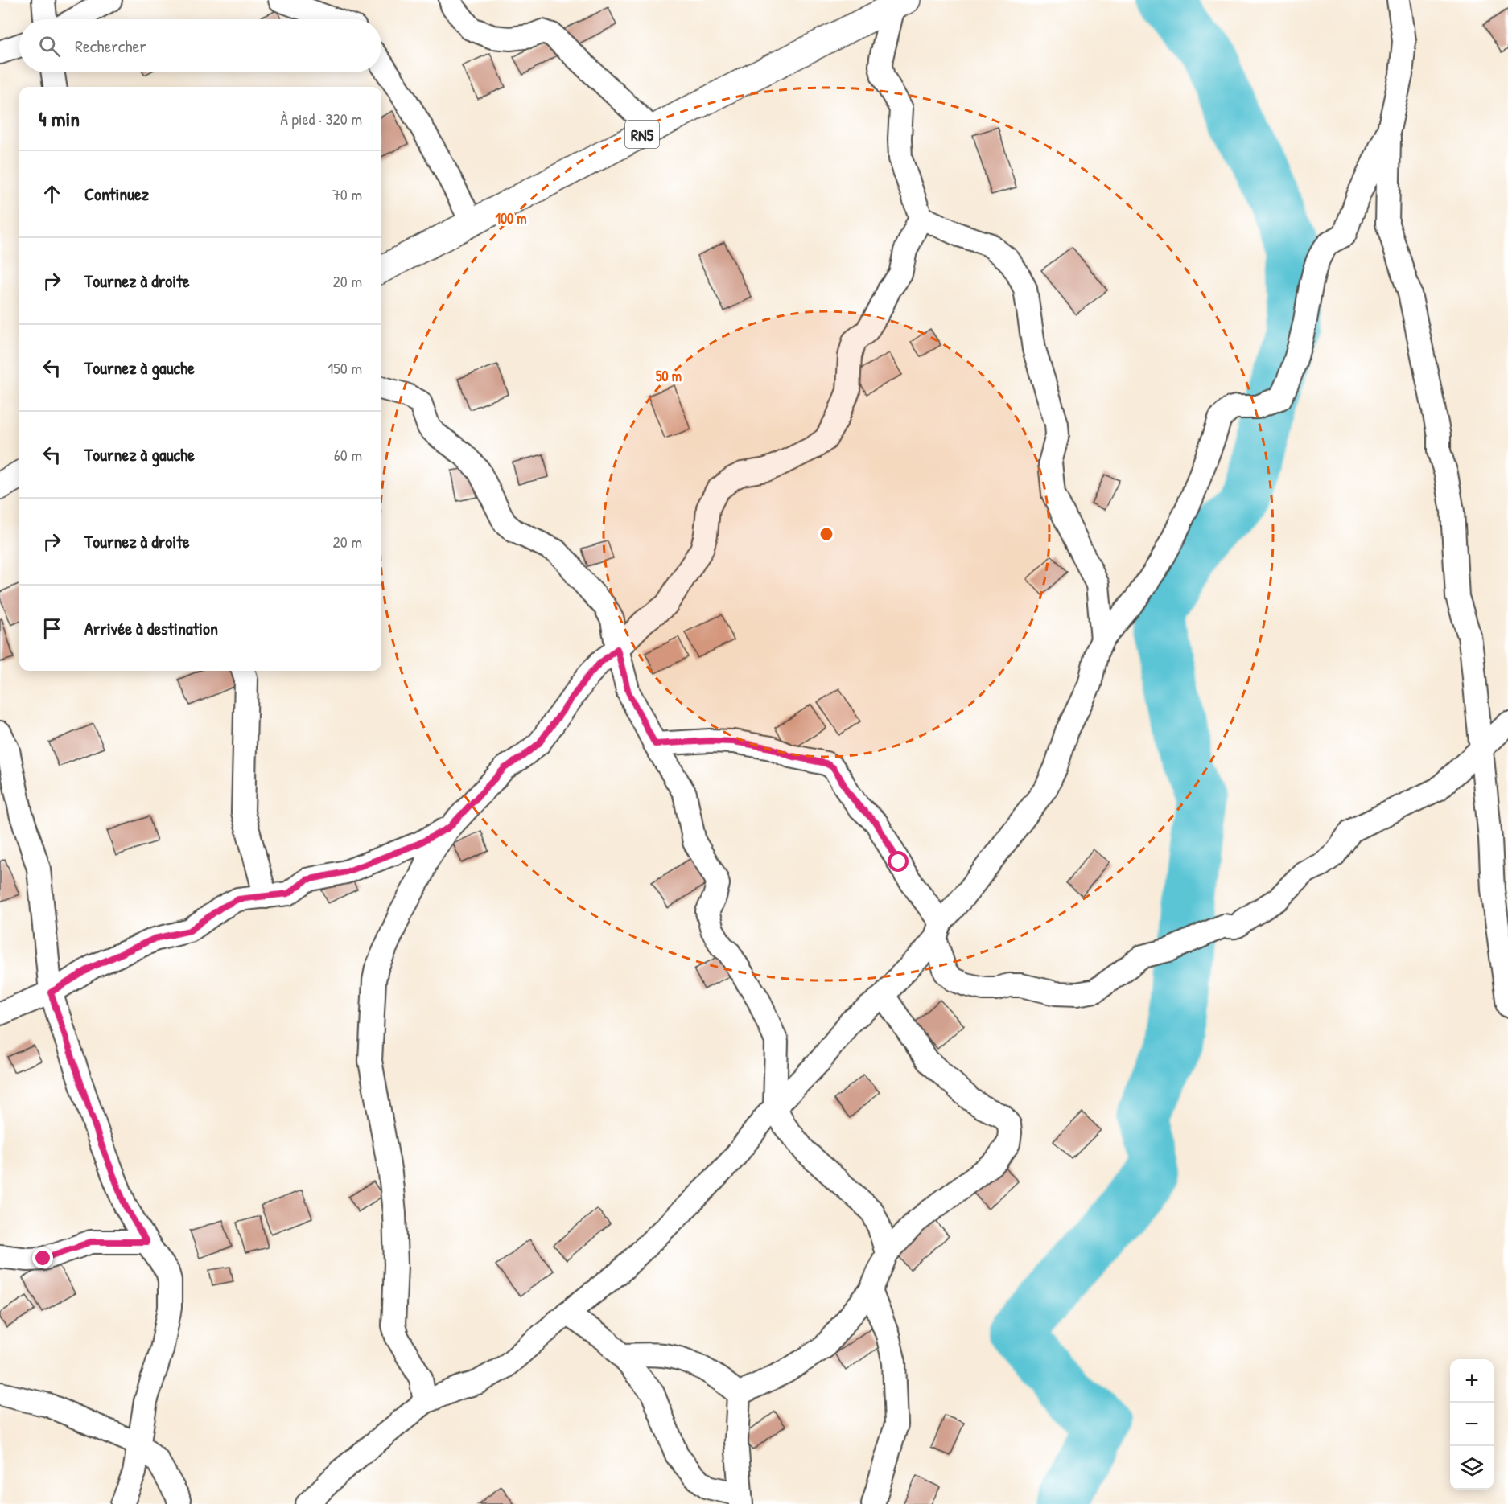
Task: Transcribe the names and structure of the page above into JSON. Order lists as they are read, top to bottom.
{
  "streets": {
    "highway": ["RN5"]
  },
  "page": {
    "search": "Rechercher",
    "heading": ["4 min", "À pied · 320 m"],
    "list": [
      ["Continuez", "70 m"],
      ["Tournez à droite", "20 m"],
      ["Tournez à gauche", "150 m"],
      ["Tournez à gauche", "60 m"],
      ["Tournez à droite", "20 m"],
      "Arrivée à destination"
    ],
    "map_buttons": ["+", "−"]
  },
  "rings": ["100 m", "50 m"]
}
